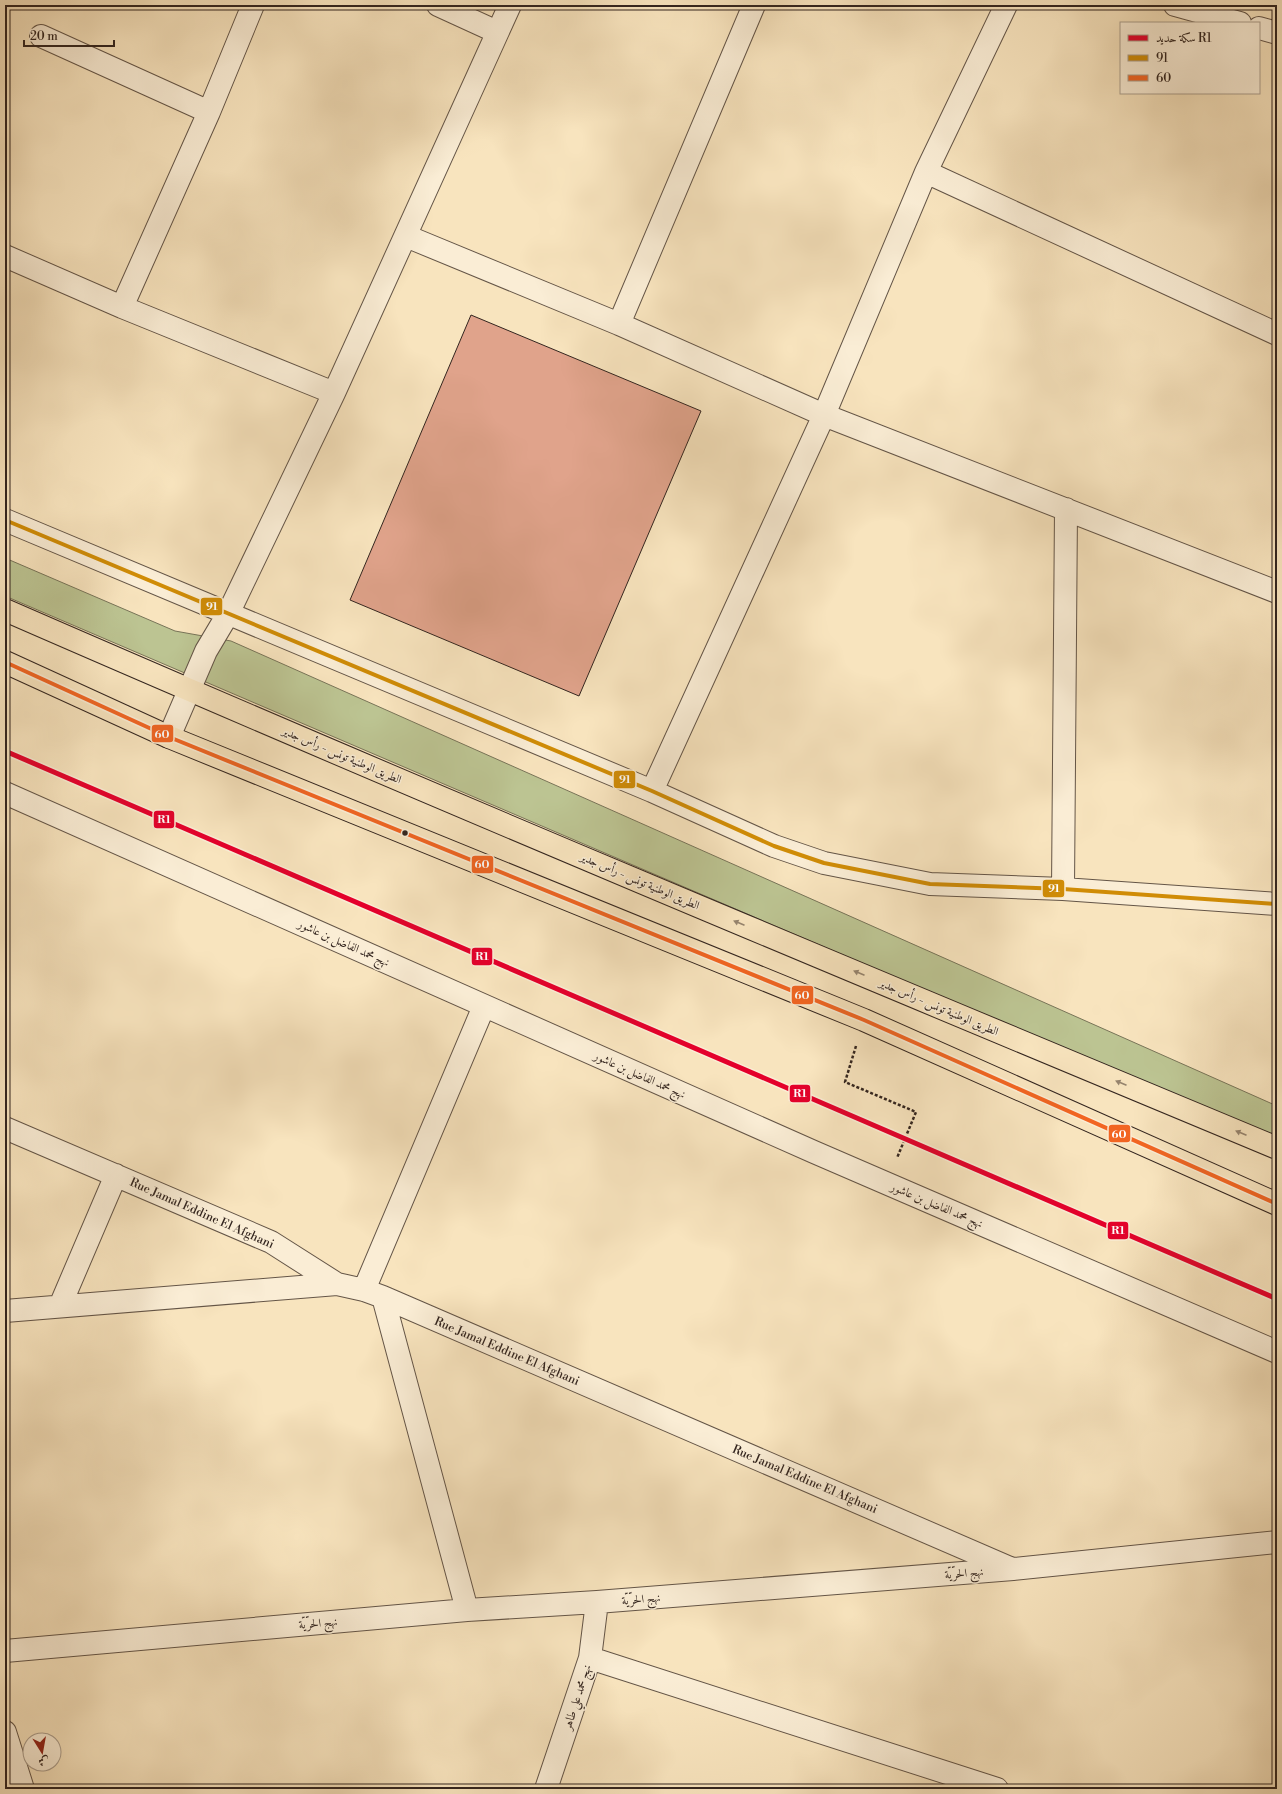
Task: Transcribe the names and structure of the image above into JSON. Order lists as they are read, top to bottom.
{
  "streets": {
    "highway": ["الطريق الوطنية تونس - رأس جدير"],
    "street": [
      "نهج محمد الفاضل بن عاشور",
      "Rue Jamal Eddine El Afghani",
      "نهج الحرّيّة",
      "نهج محمد علي طاهر"
    ]
  },
  "crossings": [
    ["Rue Jamal Eddine El Afghani", "نهج الحرّيّة"],
    ["نهج الحرّيّة", "نهج محمد علي طاهر"]
  ],
  "lines": ["transit line 91", "transit line 60", "rail line R1"],
  "legend": ["سكة حديد R1", "91", "60"],
  "scale_bar": "20 m",
  "north": "bottom"
}
